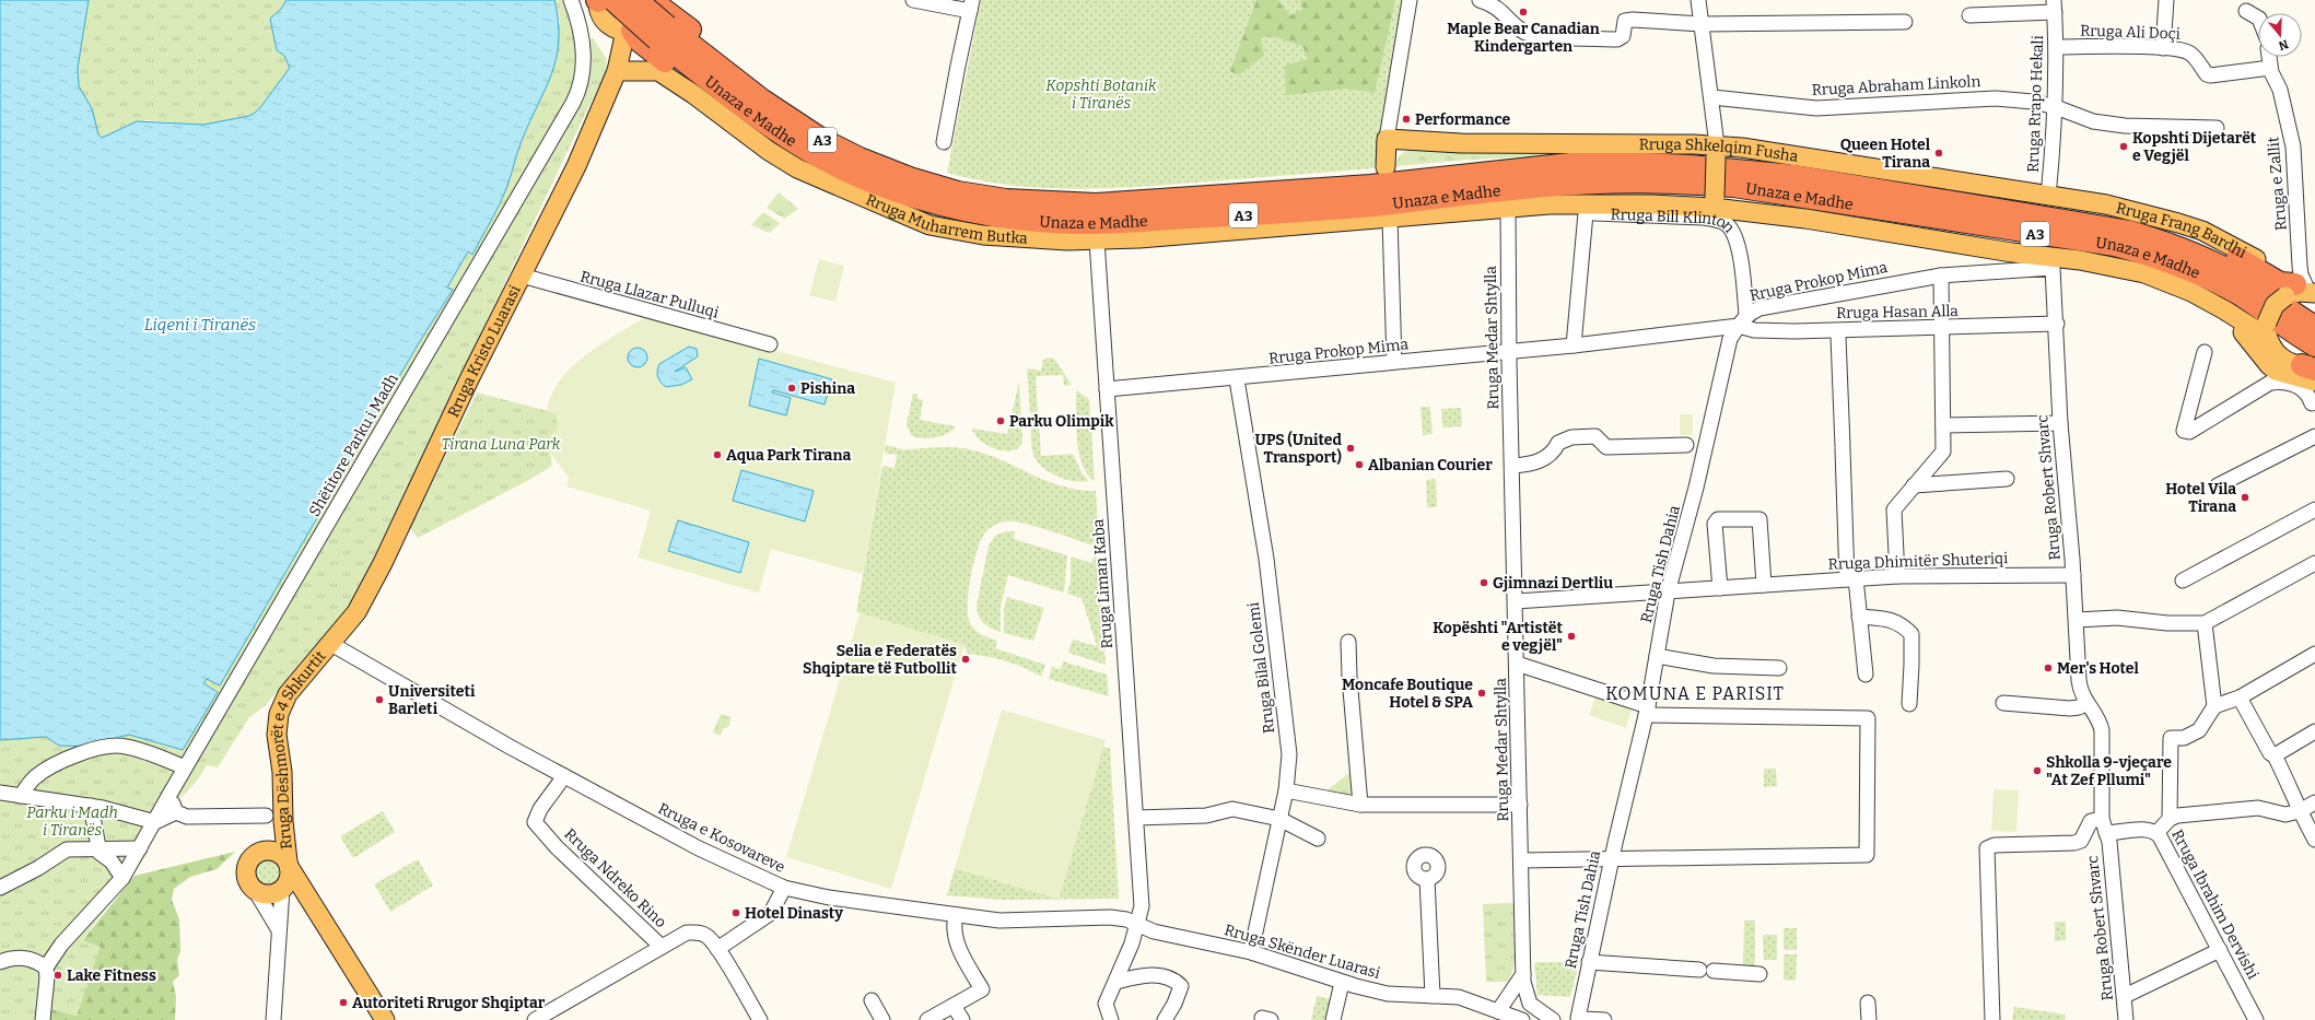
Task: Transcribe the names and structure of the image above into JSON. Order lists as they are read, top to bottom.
{
  "streets": {
    "highway": ["Unaza e Madhe", "A3"],
    "main road": [
      "Rruga Shkelqim Fusha",
      "Rruga Muharrem Butka",
      "Rruga Frang Bardhi",
      "Rruga Kristo Luarasi",
      "Rruga Dëshmorët e 4 Shkurtit"
    ],
    "street": [
      "Rruga Ali Doçi",
      "Rruga Abraham Linkoln",
      "Rruga Rrapo Hekali",
      "Rruga e Zallit",
      "Rruga Bill Klinton",
      "Rruga Prokop Mima",
      "Rruga Llazar Pulluqi",
      "Rruga Hasan Alla",
      "Rruga Medar Shtylla",
      "Shëtitore Parku i Madh",
      "Rruga Robert Shvarc",
      "Rruga Dhimitër Shuteriqi",
      "Rruga Tish Dahia",
      "Rruga Liman Kaba",
      "Rruga Bilal Golemi",
      "Rruga e Kosovareve",
      "Rruga Ndreko Rino",
      "Rruga Ibrahim Dervishi",
      "Rruga Skënder Luarasi"
    ]
  },
  "crossings": [
    ["Rruga Ali Doçi", "Rruga Rrapo Hekali"],
    ["Rruga Ali Doçi", "Rruga e Zallit"],
    ["Rruga Abraham Linkoln", "Rruga Rrapo Hekali"],
    ["Rruga Rrapo Hekali", "Rruga Shkelqim Fusha"],
    ["Rruga Rrapo Hekali", "Rruga Frang Bardhi"],
    ["Rruga Shkelqim Fusha", "Rruga Frang Bardhi"],
    ["Rruga e Zallit", "Rruga Frang Bardhi"],
    ["Rruga Muharrem Butka", "Rruga Bill Klinton"],
    ["Rruga Muharrem Butka", "Rruga Medar Shtylla"],
    ["Rruga Muharrem Butka", "Rruga Kristo Luarasi"],
    ["Rruga Muharrem Butka", "Rruga Liman Kaba"],
    ["Rruga Bill Klinton", "Rruga Prokop Mima"],
    ["Rruga Bill Klinton", "Rruga Hasan Alla"],
    ["Rruga Bill Klinton", "Rruga Medar Shtylla"],
    ["Rruga Bill Klinton", "Rruga Tish Dahia"],
    ["Rruga Prokop Mima", "Rruga Hasan Alla"],
    ["Rruga Prokop Mima", "Rruga Medar Shtylla"],
    ["Rruga Prokop Mima", "Rruga Robert Shvarc"],
    ["Rruga Prokop Mima", "Rruga Tish Dahia"],
    ["Rruga Prokop Mima", "Rruga Liman Kaba"],
    ["Rruga Prokop Mima", "Rruga Bilal Golemi"],
    ["Rruga Llazar Pulluqi", "Rruga Kristo Luarasi"],
    ["Rruga Hasan Alla", "Rruga Robert Shvarc"],
    ["Rruga Hasan Alla", "Rruga Tish Dahia"],
    ["Rruga Medar Shtylla", "Rruga Dhimitër Shuteriqi"],
    ["Rruga Kristo Luarasi", "Rruga Dëshmorët e 4 Shkurtit"],
    ["Rruga Kristo Luarasi", "Rruga e Kosovareve"],
    ["Rruga Robert Shvarc", "Rruga Dhimitër Shuteriqi"],
    ["Rruga Robert Shvarc", "Rruga Ibrahim Dervishi"],
    ["Rruga Dhimitër Shuteriqi", "Rruga Tish Dahia"],
    ["Rruga Liman Kaba", "Rruga e Kosovareve"],
    ["Rruga Liman Kaba", "Rruga Skënder Luarasi"],
    ["Rruga Bilal Golemi", "Rruga Skënder Luarasi"],
    ["Rruga Dëshmorët e 4 Shkurtit", "Rruga e Kosovareve"],
    ["Rruga e Kosovareve", "Rruga Ndreko Rino"],
    ["Rruga e Kosovareve", "Rruga Skënder Luarasi"]
  ],
  "districts": ["KOMUNA E PARISIT"],
  "water": ["Liqeni i Tiranës"],
  "parks": ["Kopshti Botanik i Tiranës", "Tirana Luna Park", "Parku i Madh i Tiranës"],
  "places": [
    "Maple Bear Canadian Kindergarten",
    "Performance",
    "Kopshti Dijetarët e Vegjël",
    "Queen Hotel Tirana",
    "Pishina",
    "Parku Olimpik",
    "UPS (United Transport)",
    "Aqua Park Tirana",
    "Albanian Courier",
    "Hotel Vila Tirana",
    "Gjimnazi Dertliu",
    "Kopështi \"Artistët e vegjël\"",
    "Selia e Federatës Shqiptare të Futbollit",
    "Mer's Hotel",
    "Moncafe Boutique Hotel & SPA",
    "Universiteti Barleti",
    "Shkolla 9-vjeçare \"At Zef Pllumi\"",
    "Hotel Dinasty",
    "Lake Fitness",
    "Autoriteti Rrugor Shqiptar"
  ],
  "north": "bottom"
}
